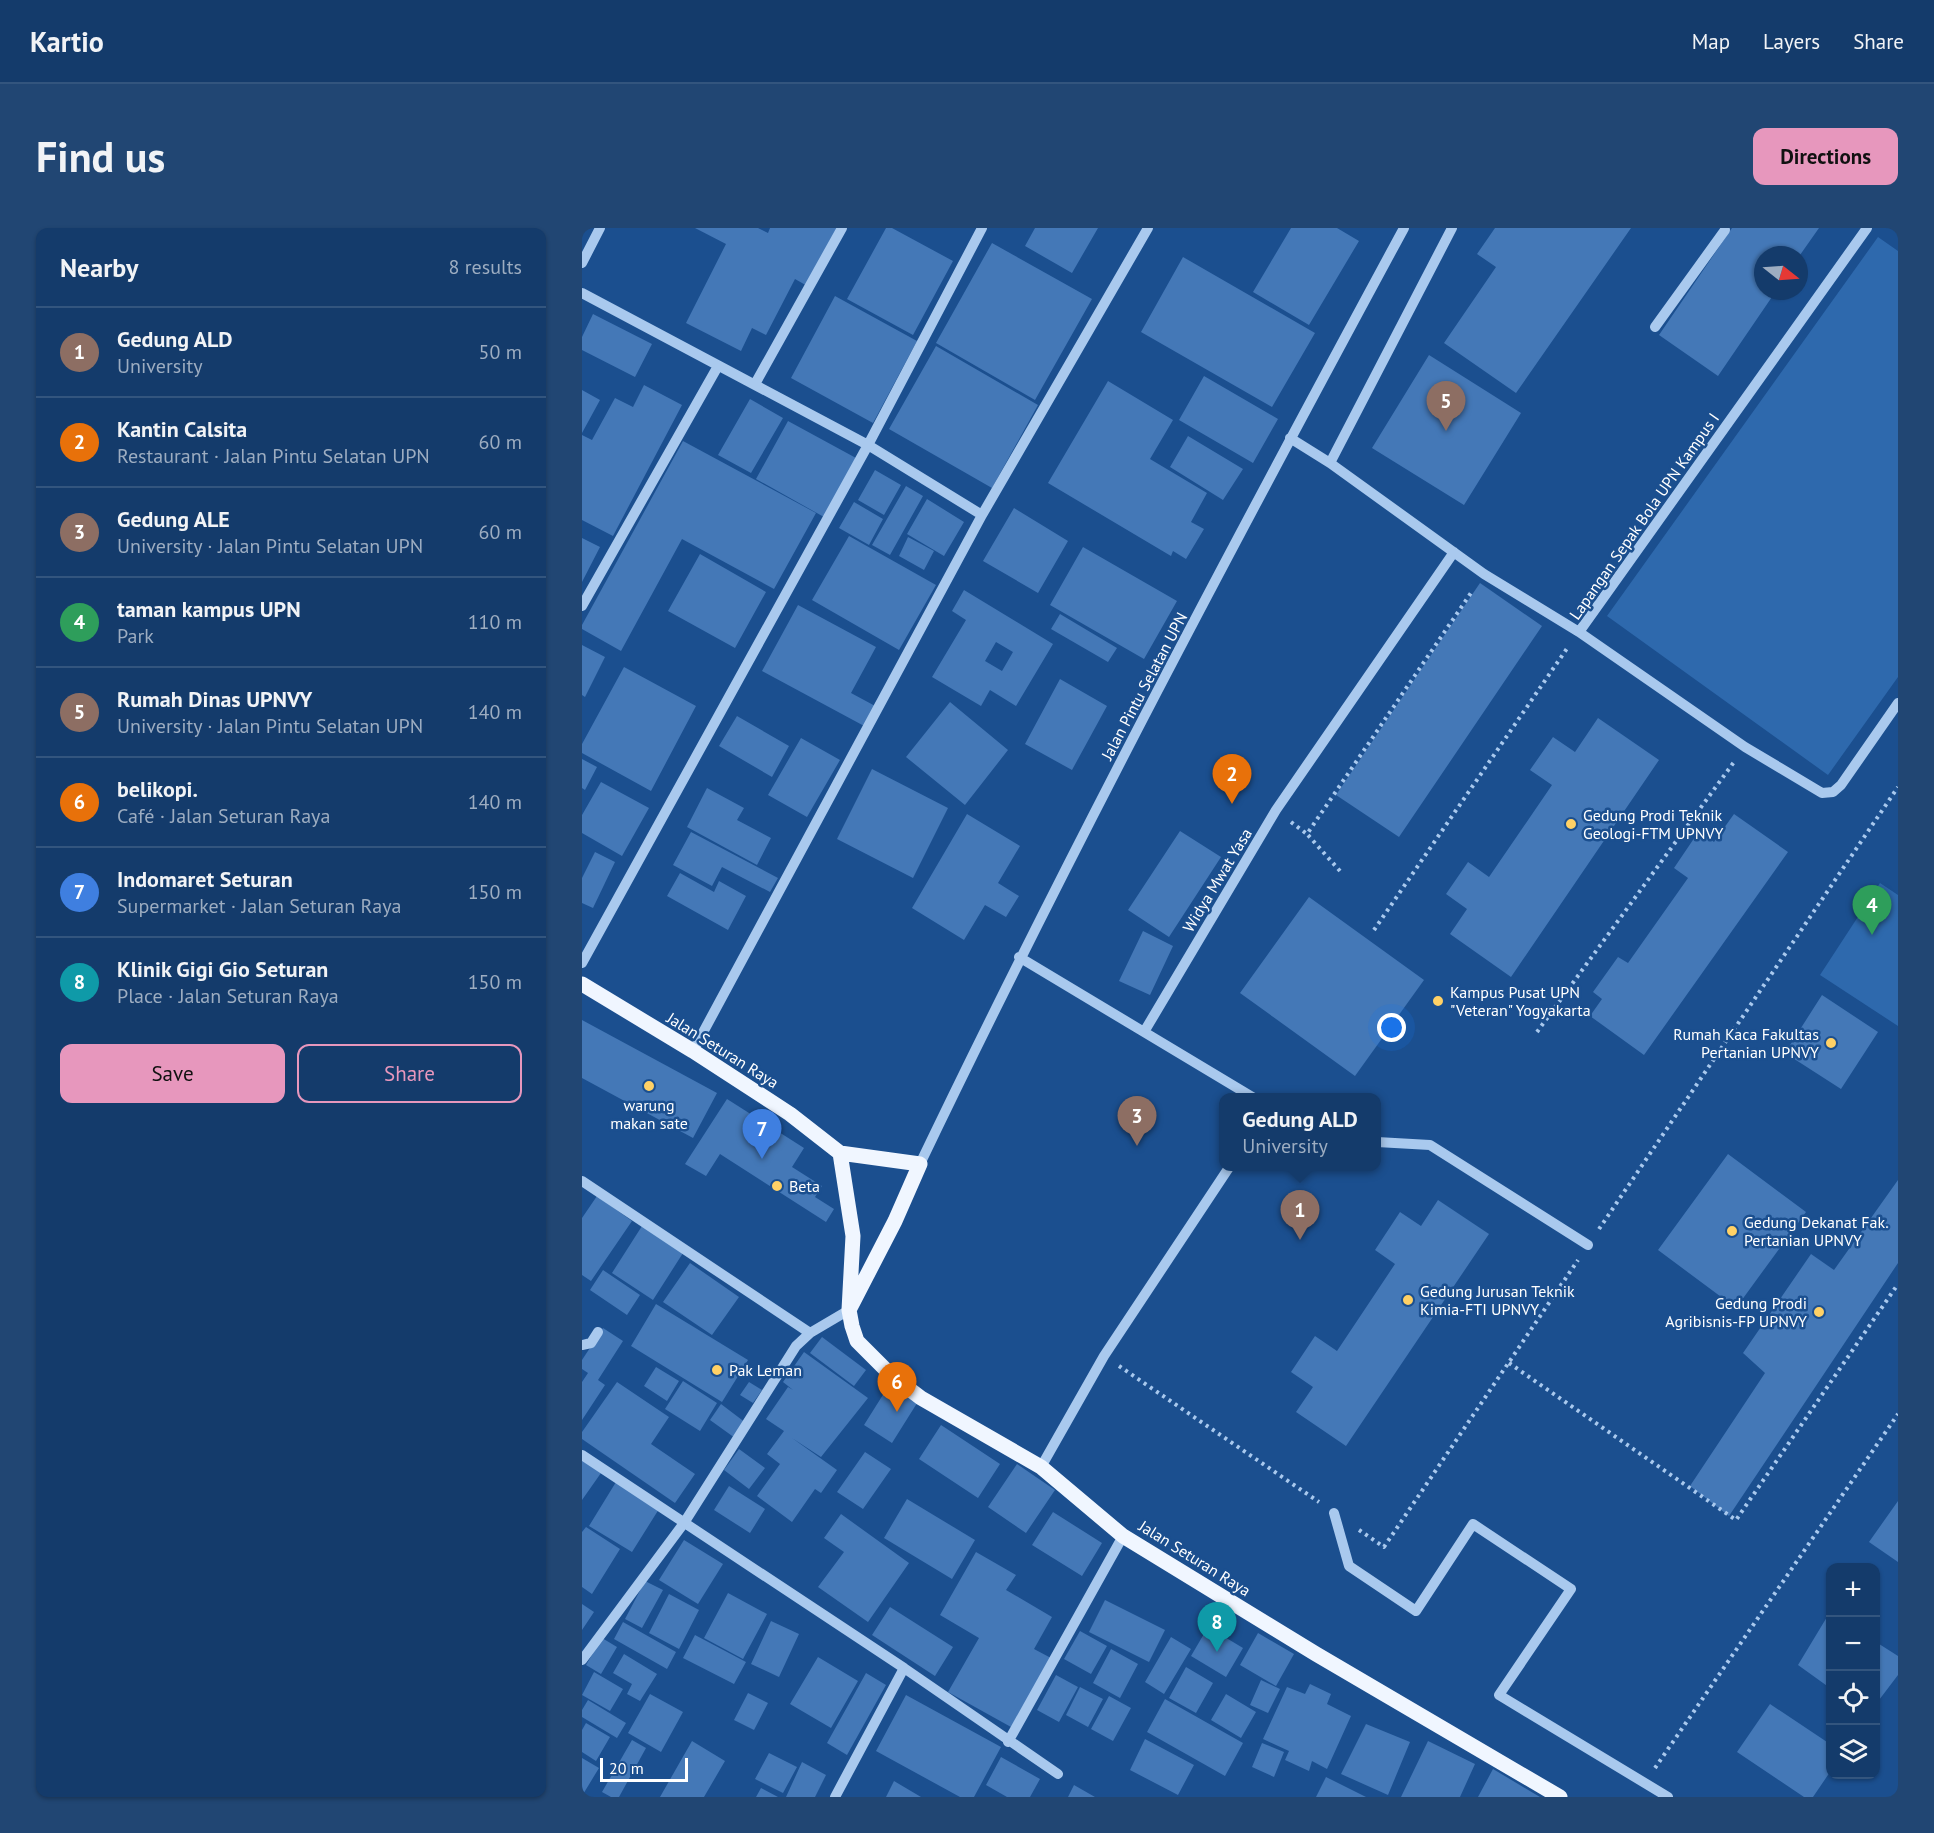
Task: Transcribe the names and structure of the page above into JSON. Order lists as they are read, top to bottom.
{
  "streets": {
    "main road": ["Jalan Seturan Raya"],
    "street": ["Lapangan Sepak Bola UPN Kampus I", "Jalan Pintu Selatan UPN", "Widya Mwat Yasa"]
  },
  "places": [
    "Gedung Prodi Teknik Geologi-FTM UPNVY",
    "Kampus Pusat UPN \"Veteran\" Yogyakarta",
    "Rumah Kaca Fakultas Pertanian UPNVY",
    "warung makan sate",
    "Beta",
    "Gedung Dekanat Fak. Pertanian UPNVY",
    "Gedung Jurusan Teknik Kimia-FTI UPNVY",
    "Gedung Prodi Agribisnis-FP UPNVY",
    "Pak Leman"
  ],
  "scale_bar": "20 m",
  "north": "right",
  "page": {
    "header": "Kartio",
    "nav": ["Map", "Layers", "Share"],
    "buttons": [
      "Directions",
      ["Save", "Share"]
    ],
    "title": "Find us",
    "heading": ["Nearby", "8 results"],
    "list": [
      {
        "mark": "1",
        "name": "Gedung ALD",
        "note": "University",
        "value": "50 m"
      },
      {
        "mark": "2",
        "name": "Kantin Calsita",
        "note": "Restaurant · Jalan Pintu Selatan UPN",
        "value": "60 m"
      },
      {
        "mark": "3",
        "name": "Gedung ALE",
        "note": "University · Jalan Pintu Selatan UPN",
        "value": "60 m"
      },
      {
        "mark": "4",
        "name": "taman kampus UPN",
        "note": "Park",
        "value": "110 m"
      },
      {
        "mark": "5",
        "name": "Rumah Dinas UPNVY",
        "note": "University · Jalan Pintu Selatan UPN",
        "value": "140 m"
      },
      {
        "mark": "6",
        "name": "belikopi.",
        "note": "Café · Jalan Seturan Raya",
        "value": "140 m"
      },
      {
        "mark": "7",
        "name": "Indomaret Seturan",
        "note": "Supermarket · Jalan Seturan Raya",
        "value": "150 m"
      },
      {
        "mark": "8",
        "name": "Klinik Gigi Gio Seturan",
        "note": "Place · Jalan Seturan Raya",
        "value": "150 m"
      }
    ],
    "pins": [
      "5",
      "2",
      "4",
      "3",
      "7",
      "1",
      "6",
      "8"
    ],
    "popup": ["Gedung ALD", "University"],
    "map_buttons": ["+", "−"],
    "scale": "20 m"
  }
}
